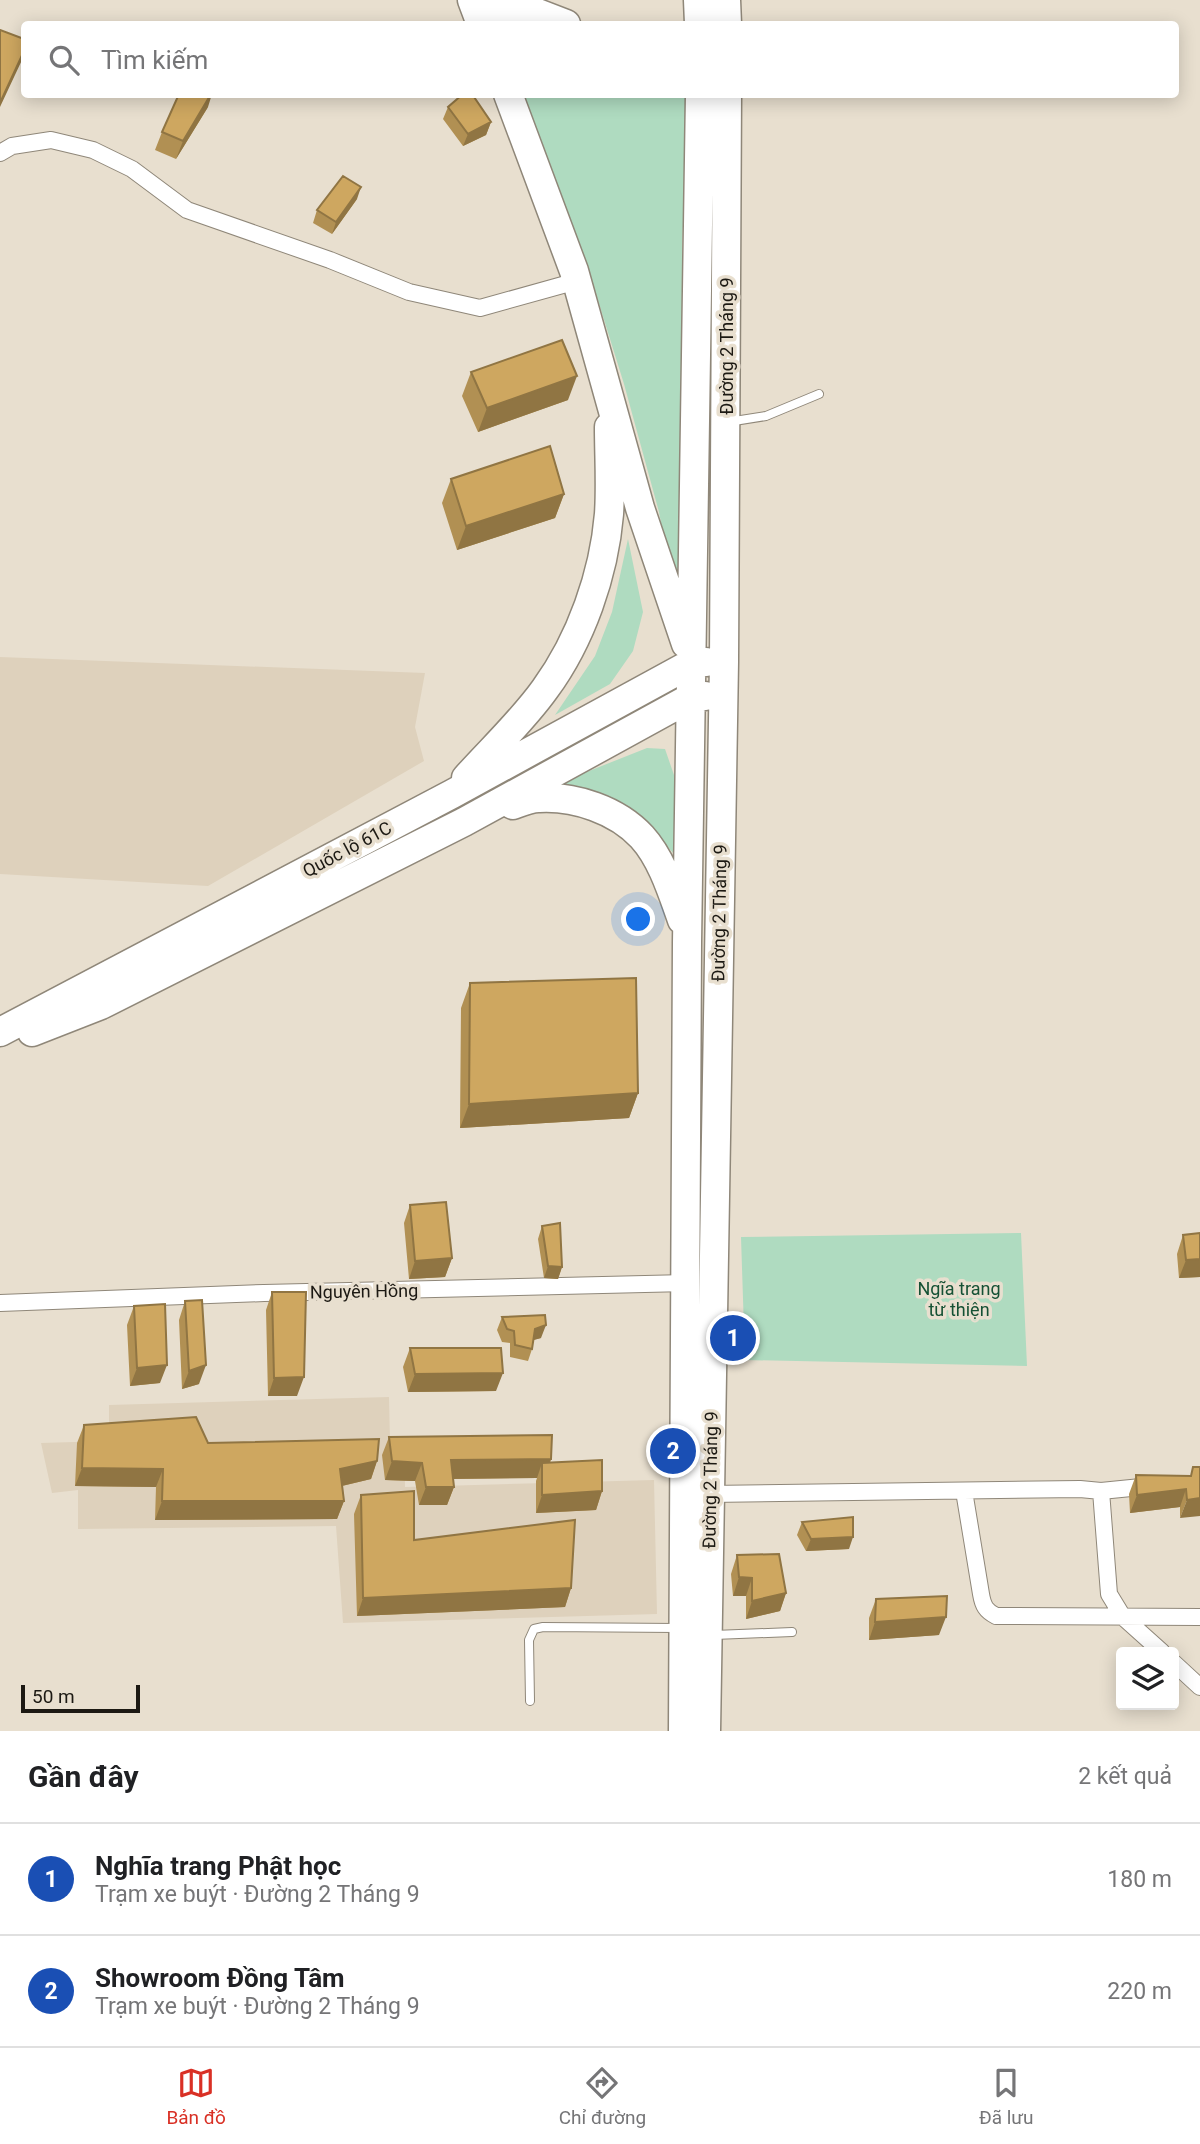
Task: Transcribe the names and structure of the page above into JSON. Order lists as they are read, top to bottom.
{
  "streets": {
    "highway": ["Đường 2 Tháng 9", "Quốc lộ 61C"],
    "street": ["Nguyên Hồng"]
  },
  "crossings": [
    ["Đường 2 Tháng 9", "Quốc lộ 61C"],
    ["Đường 2 Tháng 9", "Nguyên Hồng"]
  ],
  "parks": ["Ngĩa trang từ thiện"],
  "scale_bar": "50 m",
  "page": {
    "search": "Tìm kiếm",
    "pins": ["1", "2"],
    "scale": "50 m",
    "heading": ["Gần đây", "2 kết quả"],
    "list": [
      {
        "mark": "1",
        "name": "Nghĩa trang Phật học",
        "note": "Trạm xe buýt · Đường 2 Tháng 9",
        "value": "180 m"
      },
      {
        "mark": "2",
        "name": "Showroom Đồng Tâm",
        "note": "Trạm xe buýt · Đường 2 Tháng 9",
        "value": "220 m"
      }
    ],
    "nav": ["Bản đồ", "Chỉ đường", "Đã lưu"]
  }
}
